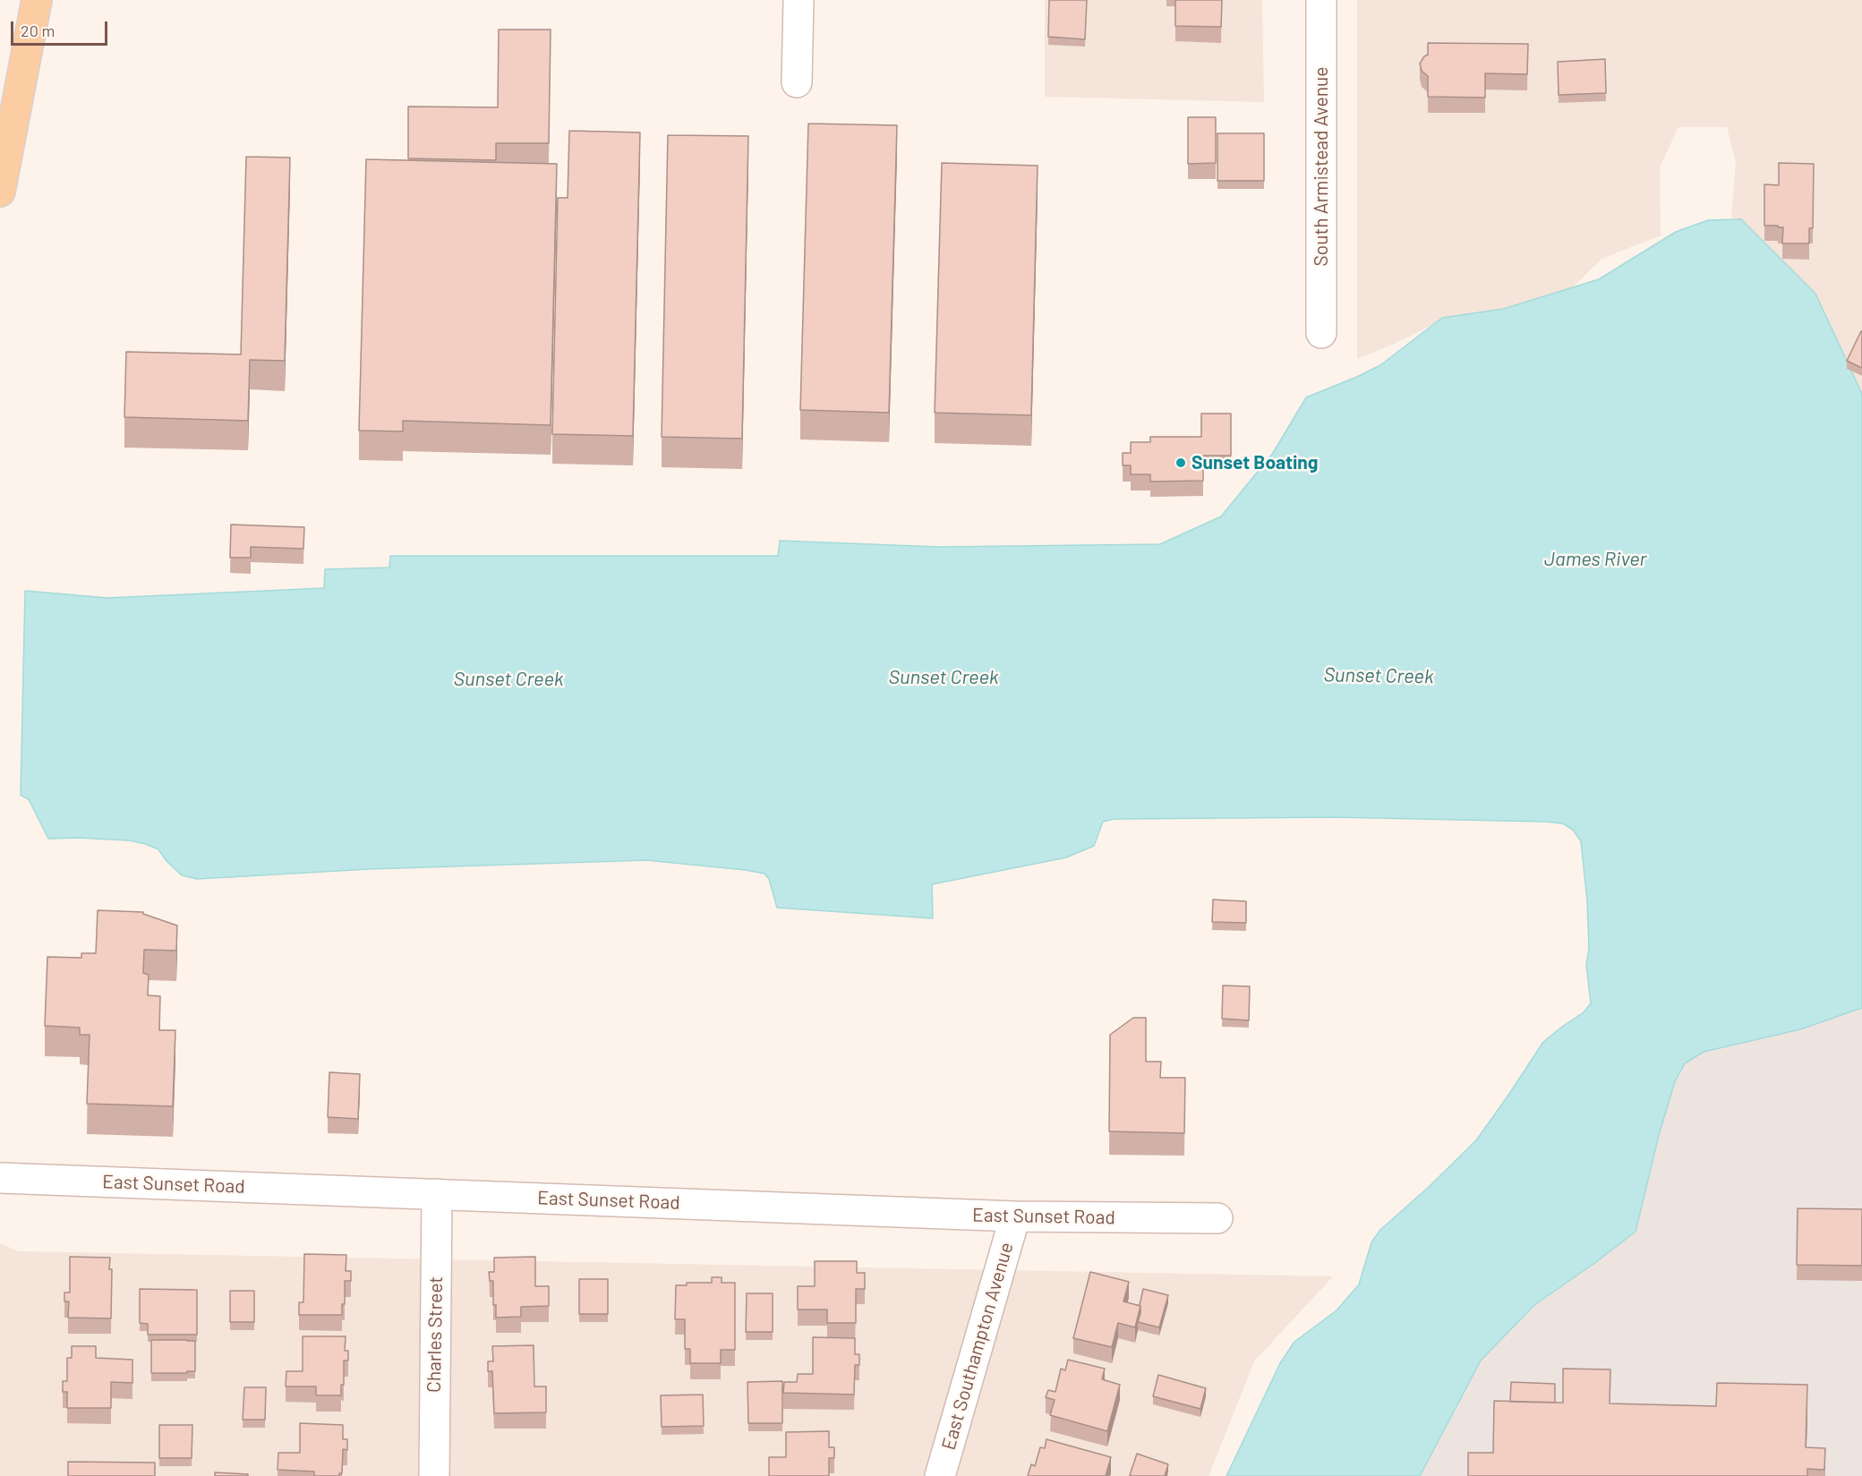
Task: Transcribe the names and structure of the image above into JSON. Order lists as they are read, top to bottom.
{
  "streets": {
    "street": [
      "South Armistead Avenue",
      "East Sunset Road",
      "Charles Street",
      "East Southampton Avenue"
    ]
  },
  "crossings": [
    ["East Sunset Road", "Charles Street"],
    ["East Sunset Road", "East Southampton Avenue"]
  ],
  "water": ["James River", "Sunset Creek"],
  "places": ["Sunset Boating"],
  "scale_bar": "20 m"
}
